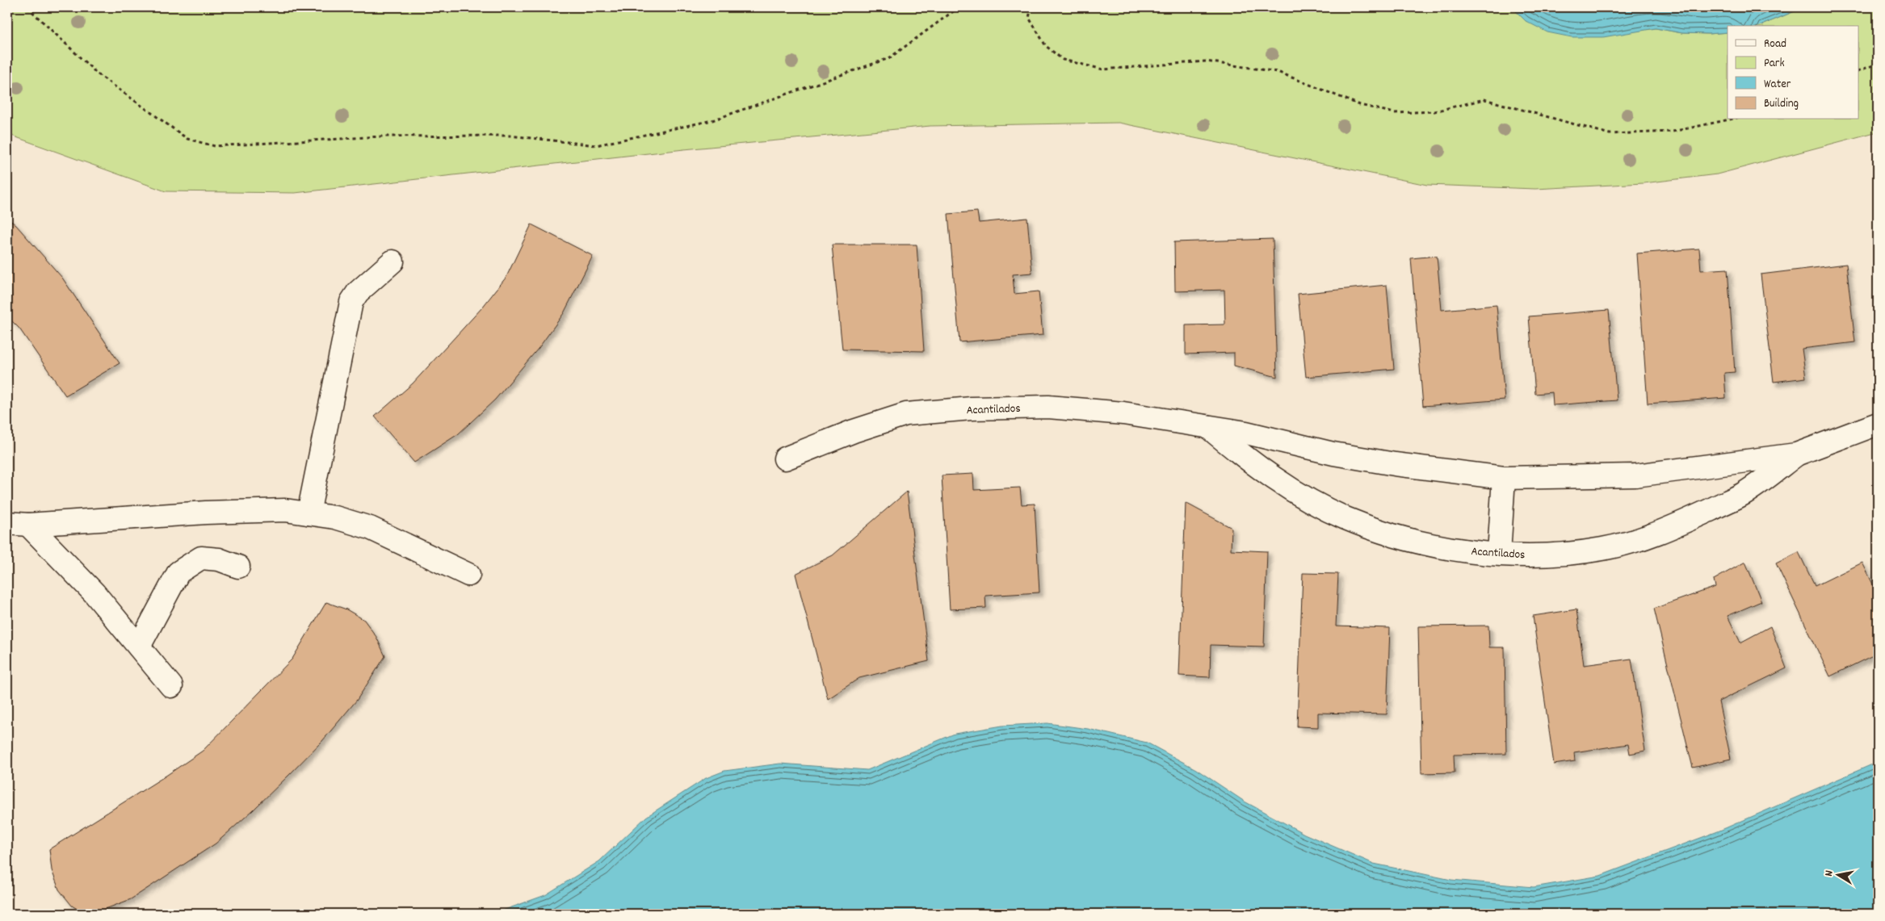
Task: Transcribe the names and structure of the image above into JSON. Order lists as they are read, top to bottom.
{
  "streets": {
    "street": ["Acantilados"]
  },
  "legend": [
    "Road",
    "Park",
    "Water",
    "Building"
  ],
  "north": "left"
}
